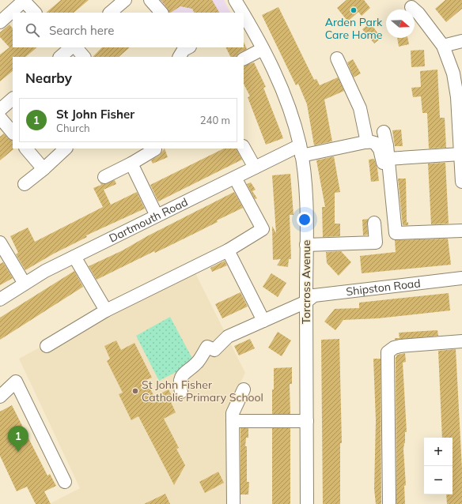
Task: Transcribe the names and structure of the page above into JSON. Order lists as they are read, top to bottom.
{
  "streets": {
    "street": ["Dartmouth Road", "Torcross Avenue", "Shipston Road"]
  },
  "crossings": [
    ["Dartmouth Road", "Torcross Avenue"],
    ["Torcross Avenue", "Shipston Road"]
  ],
  "places": ["Arden Park Care Home", "St John Fisher Catholic Primary School"],
  "north": "right",
  "page": {
    "search": "Search here",
    "heading": "Nearby",
    "list": [
      {
        "mark": "1",
        "name": "St John Fisher",
        "note": "Church",
        "value": "240 m"
      }
    ],
    "pins": "1",
    "map_buttons": ["+", "−"]
  }
}
